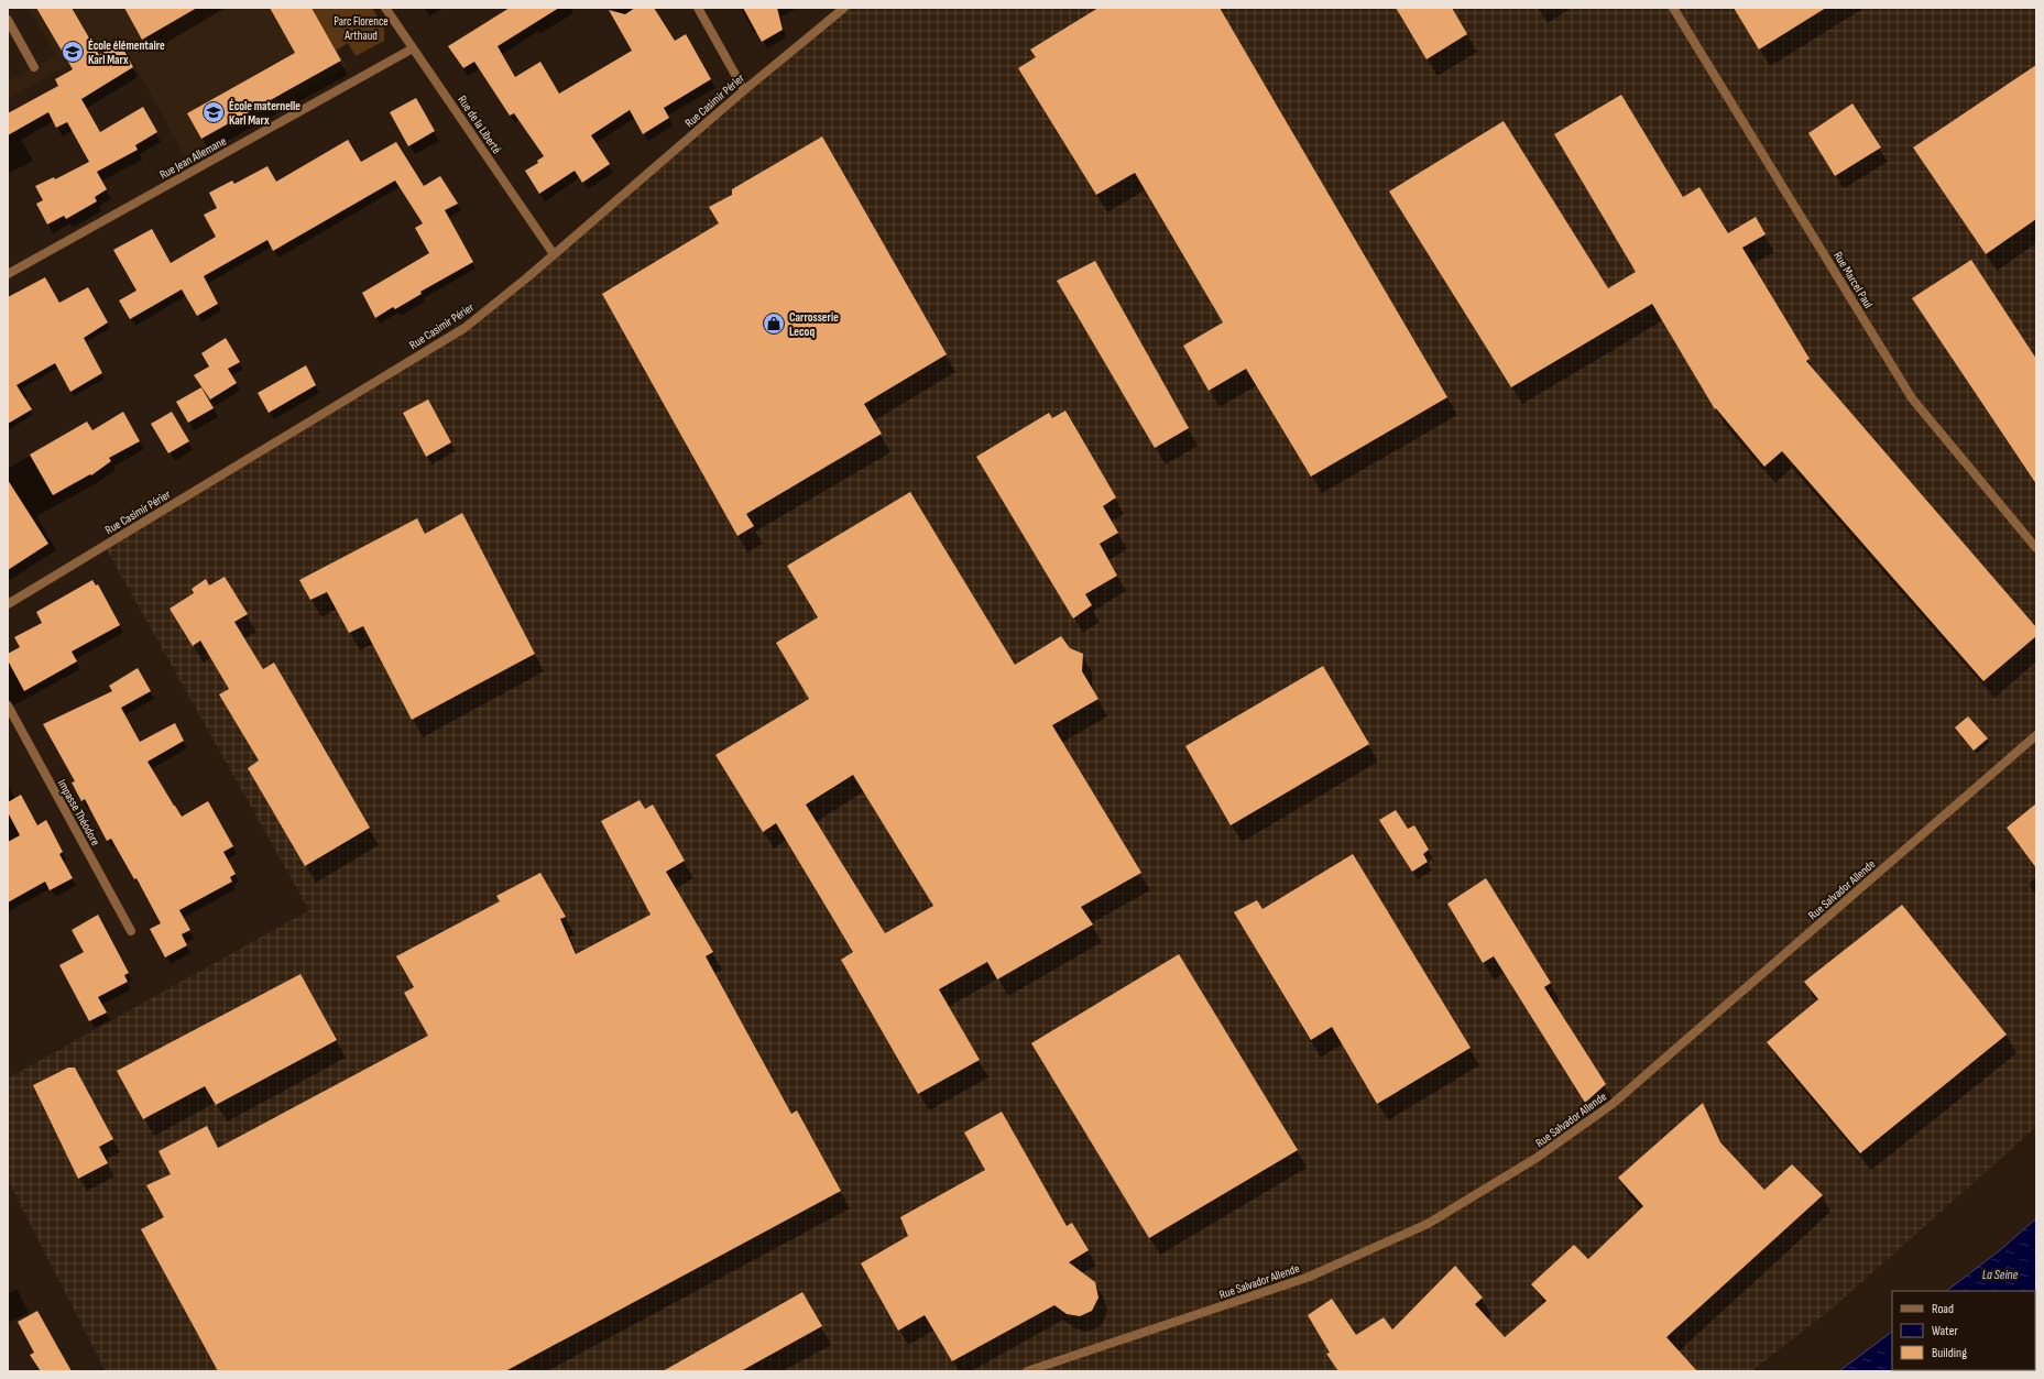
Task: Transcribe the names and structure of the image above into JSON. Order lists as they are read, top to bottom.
{
  "streets": {
    "street": [
      "Rue Casimir Périer",
      "Rue de la Liberté",
      "Rue Jean Allemane",
      "Rue Marcel Paul",
      "Impasse Théodore",
      "Rue Salvador Allende"
    ]
  },
  "crossings": [
    ["Rue Casimir Périer", "Rue de la Liberté"],
    ["Rue de la Liberté", "Rue Jean Allemane"]
  ],
  "water": ["La Seine"],
  "parks": ["Parc Florence Arthaud"],
  "places": {
    "school or university": ["École élémentaire Karl Marx", "École maternelle Karl Marx"],
    "shop": ["Carrosserie Lecoq"]
  },
  "legend": ["Road", "Water", "Building"]
}
